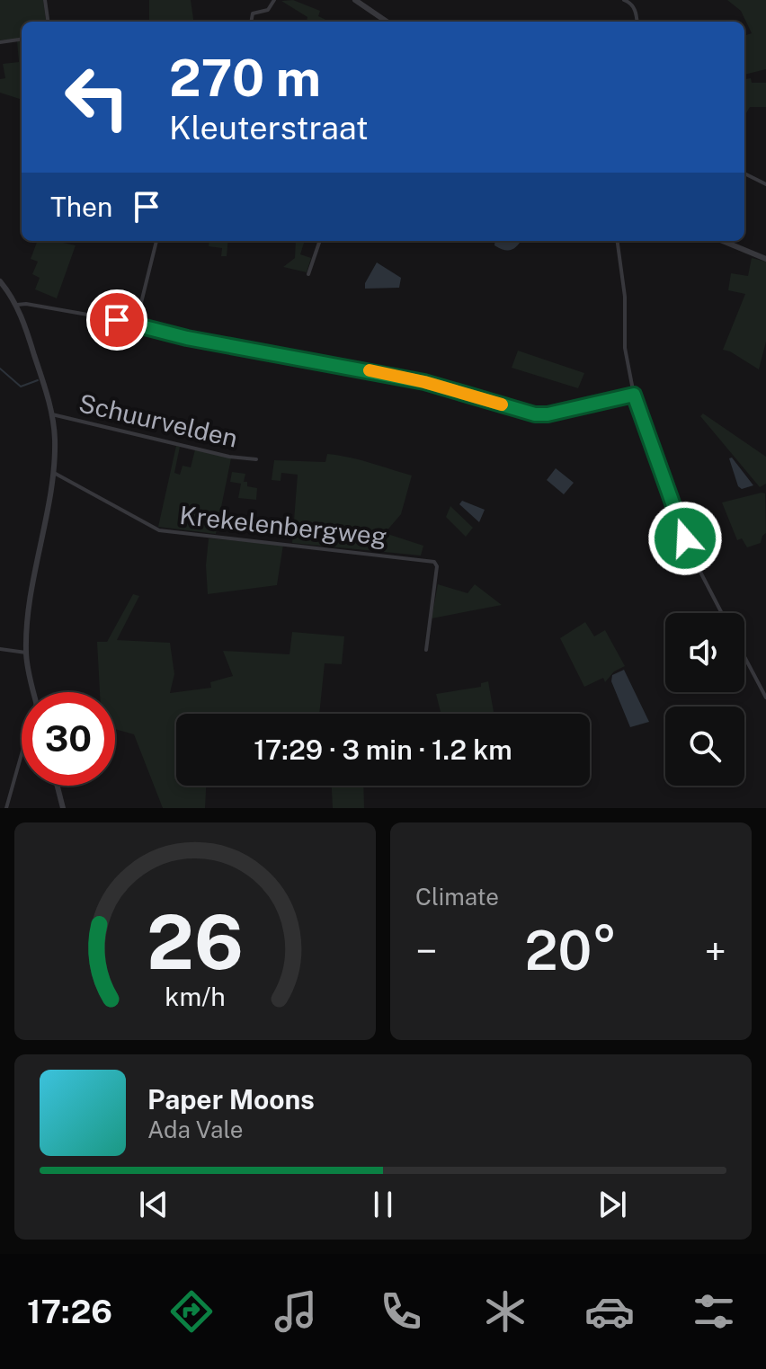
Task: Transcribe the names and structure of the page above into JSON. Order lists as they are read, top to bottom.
{
  "streets": {
    "street": ["Schuurvelden", "Krekelenbergweg"]
  },
  "page": {
    "turn": ["270 m", "Kleuterstraat"],
    "then": "Then",
    "limit": "30",
    "trip": "17:29 · 3 min · 1.2 km",
    "tile": "Climate",
    "heat": ["−", "20°", "+"],
    "song": ["Paper Moons", "Ada Vale"],
    "tabs": "17:26",
    "gauge": ["26", "km/h"]
  }
}
